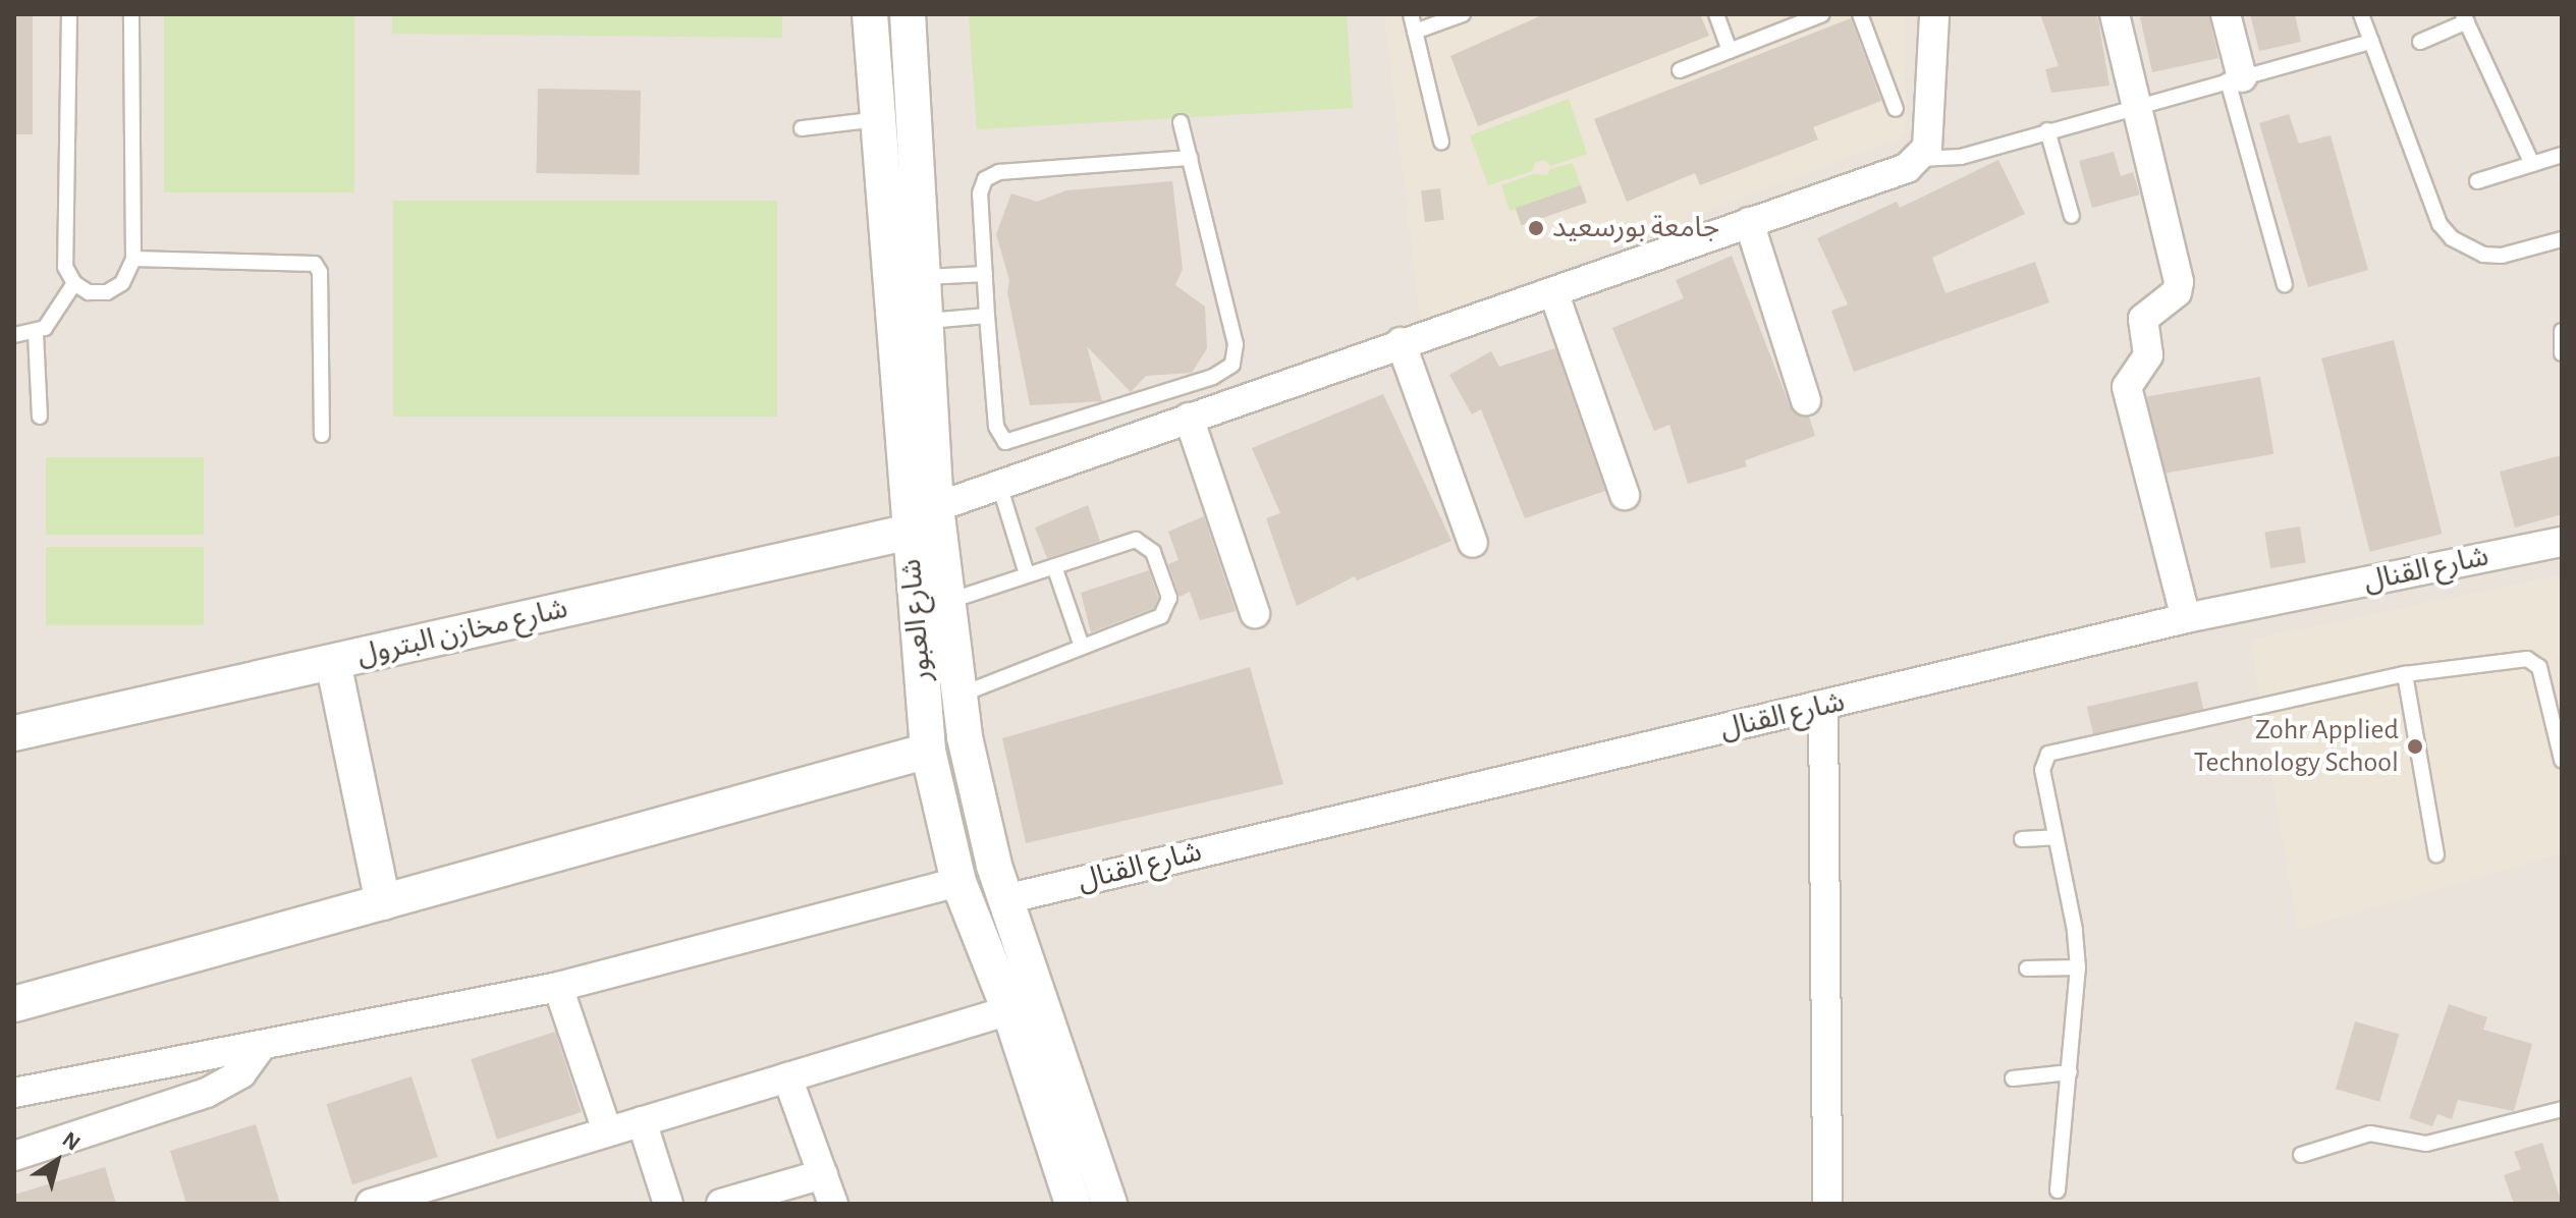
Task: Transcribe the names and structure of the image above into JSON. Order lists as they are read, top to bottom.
{
  "streets": {
    "street": ["شارع القنال", "شارع العبور", "شارع مخازن البترول"]
  },
  "crossings": [
    ["شارع القنال", "شارع العبور"],
    ["شارع العبور", "شارع مخازن البترول"]
  ],
  "places": ["جامعة بورسعيد", "Zohr Applied Technology School"],
  "north": "top right"
}
